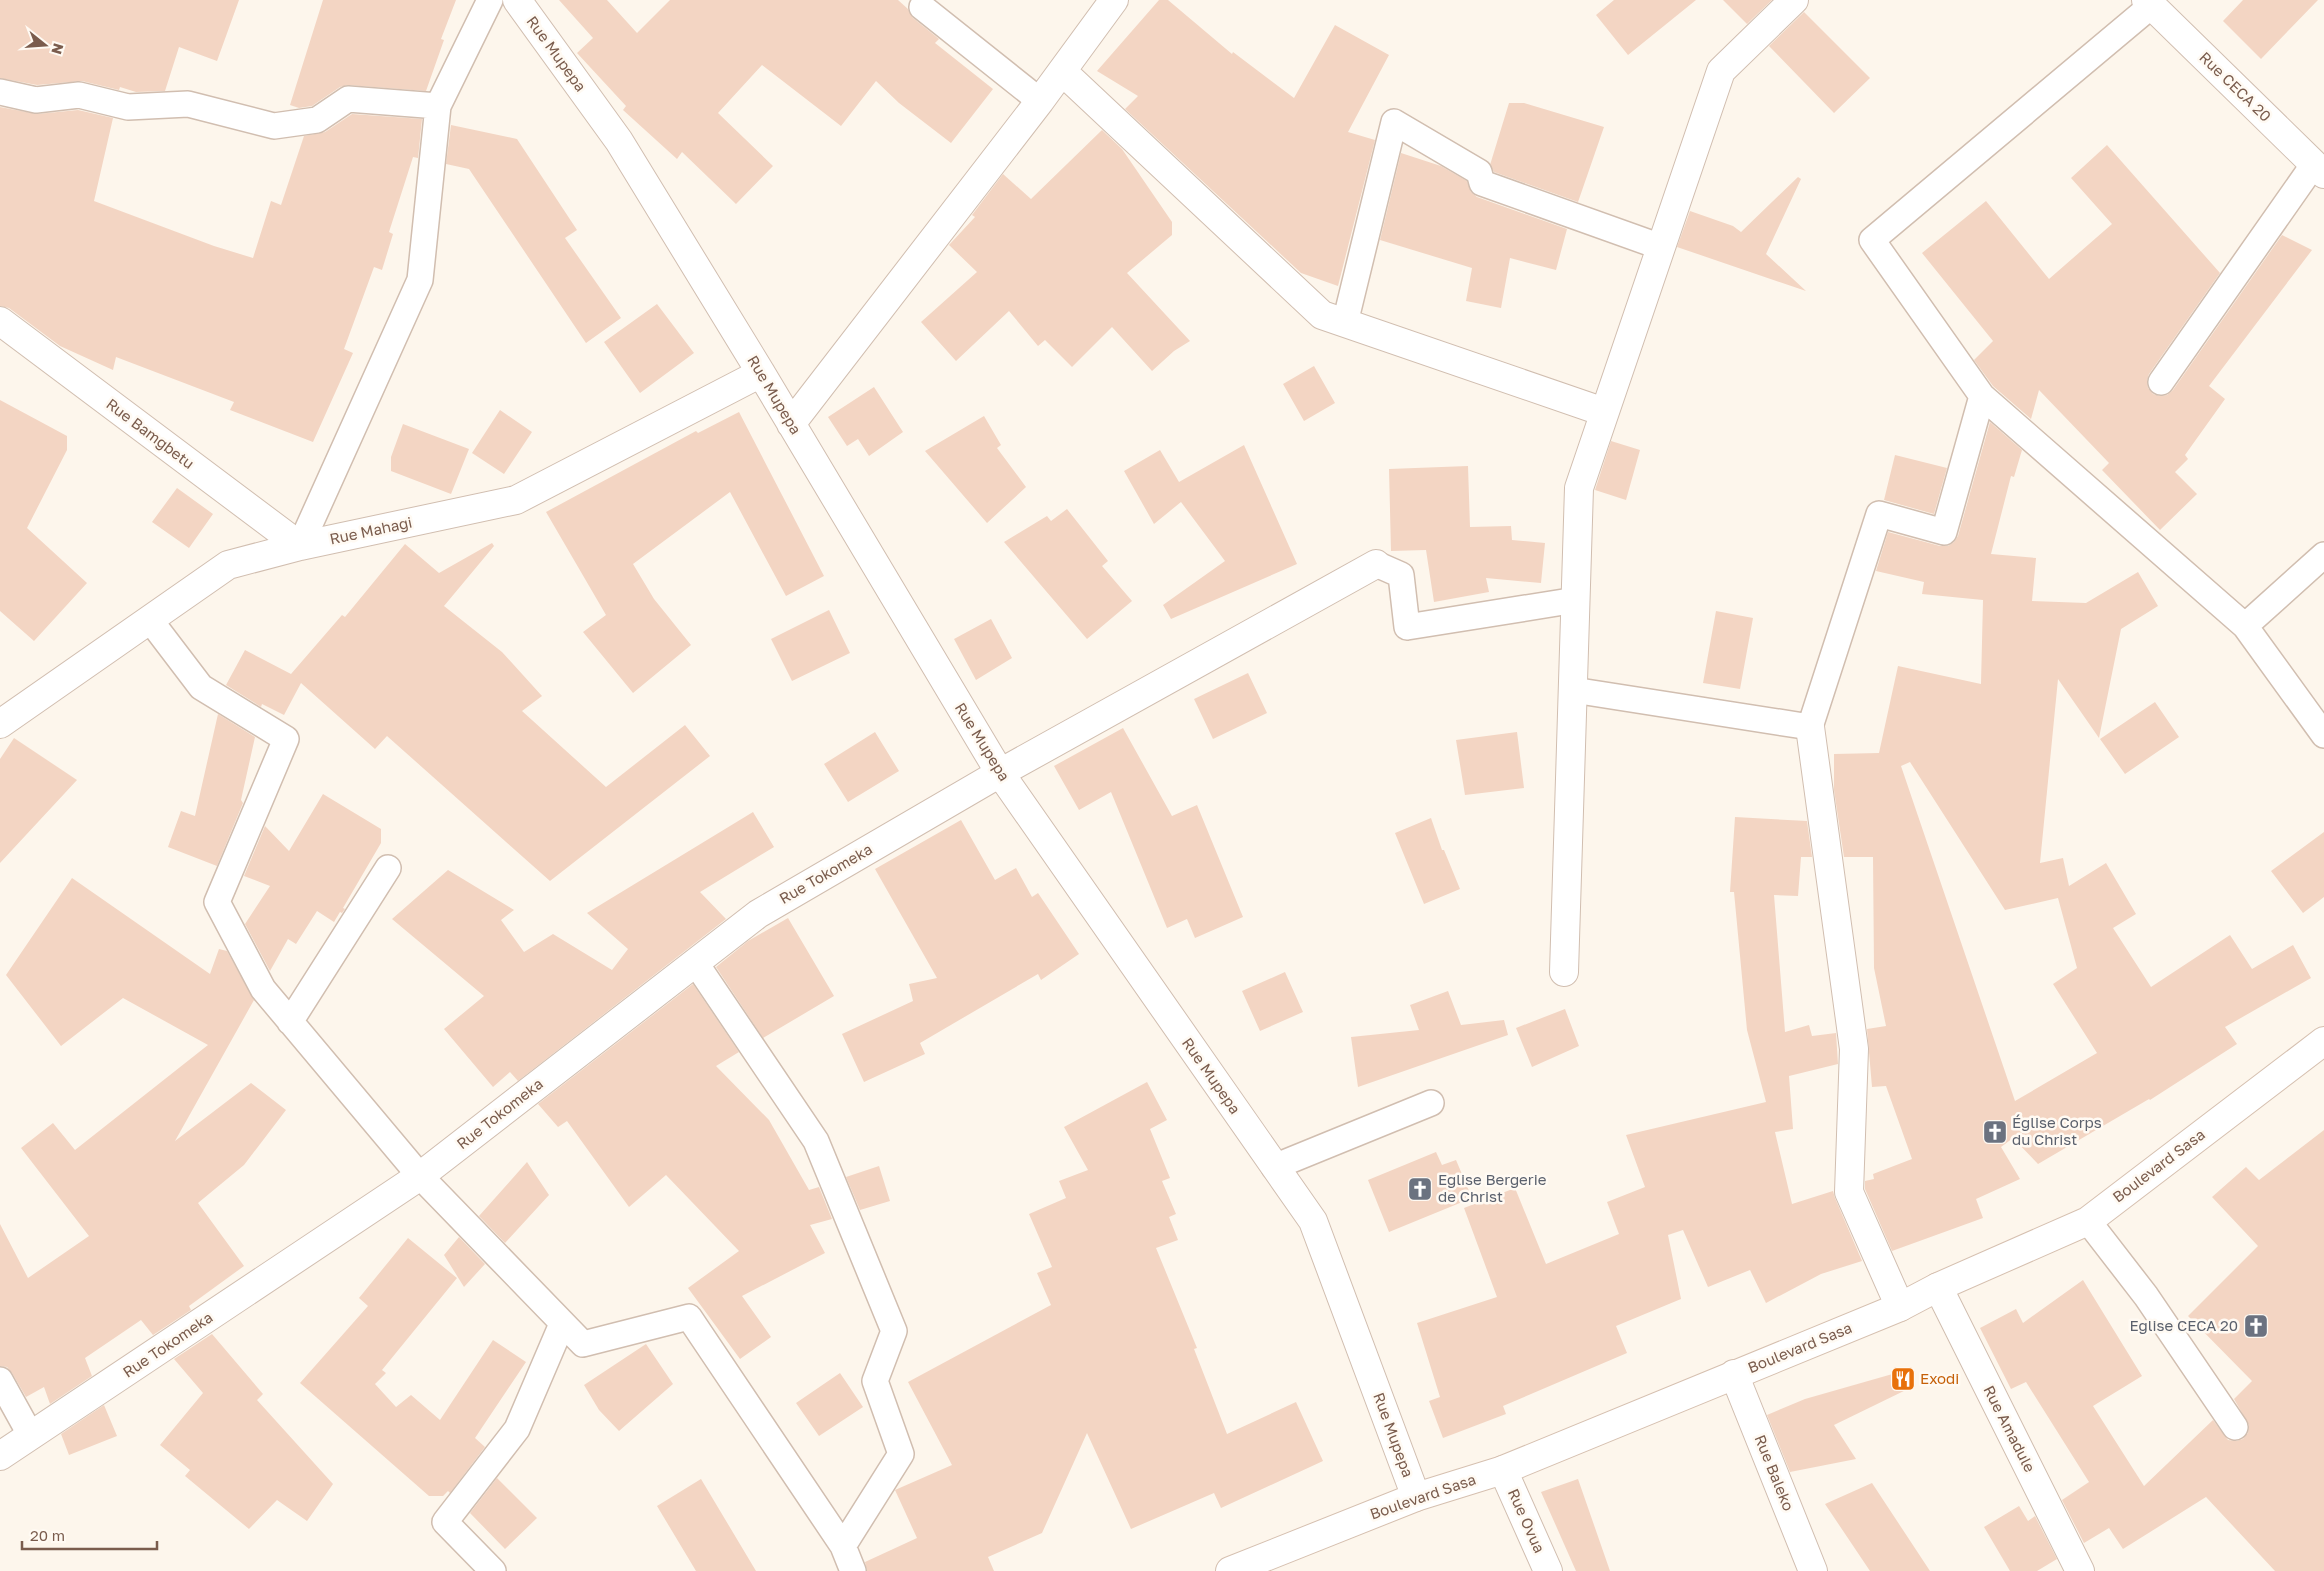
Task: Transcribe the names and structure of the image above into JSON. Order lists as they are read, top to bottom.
{
  "streets": {
    "street": [
      "Rue Mupepa",
      "Rue CECA 20",
      "Rue Bamgbetu",
      "Rue Mahagi",
      "Rue Tokomeka",
      "Boulevard Sasa",
      "Rue Amadule",
      "Rue Baleko",
      "Rue Ovua"
    ]
  },
  "crossings": [
    ["Rue Mupepa", "Rue Mahagi"],
    ["Rue Mupepa", "Rue Tokomeka"],
    ["Rue Mupepa", "Boulevard Sasa"],
    ["Rue Bamgbetu", "Rue Mahagi"],
    ["Boulevard Sasa", "Rue Amadule"],
    ["Boulevard Sasa", "Rue Baleko"],
    ["Boulevard Sasa", "Rue Ovua"]
  ],
  "places": {
    "church": ["Église Corps du Christ", "Eglise Bergerie de Christ", "Eglise CECA 20"],
    "restaurant": ["Exodi"]
  },
  "scale_bar": "20 m",
  "north": "right"
}
